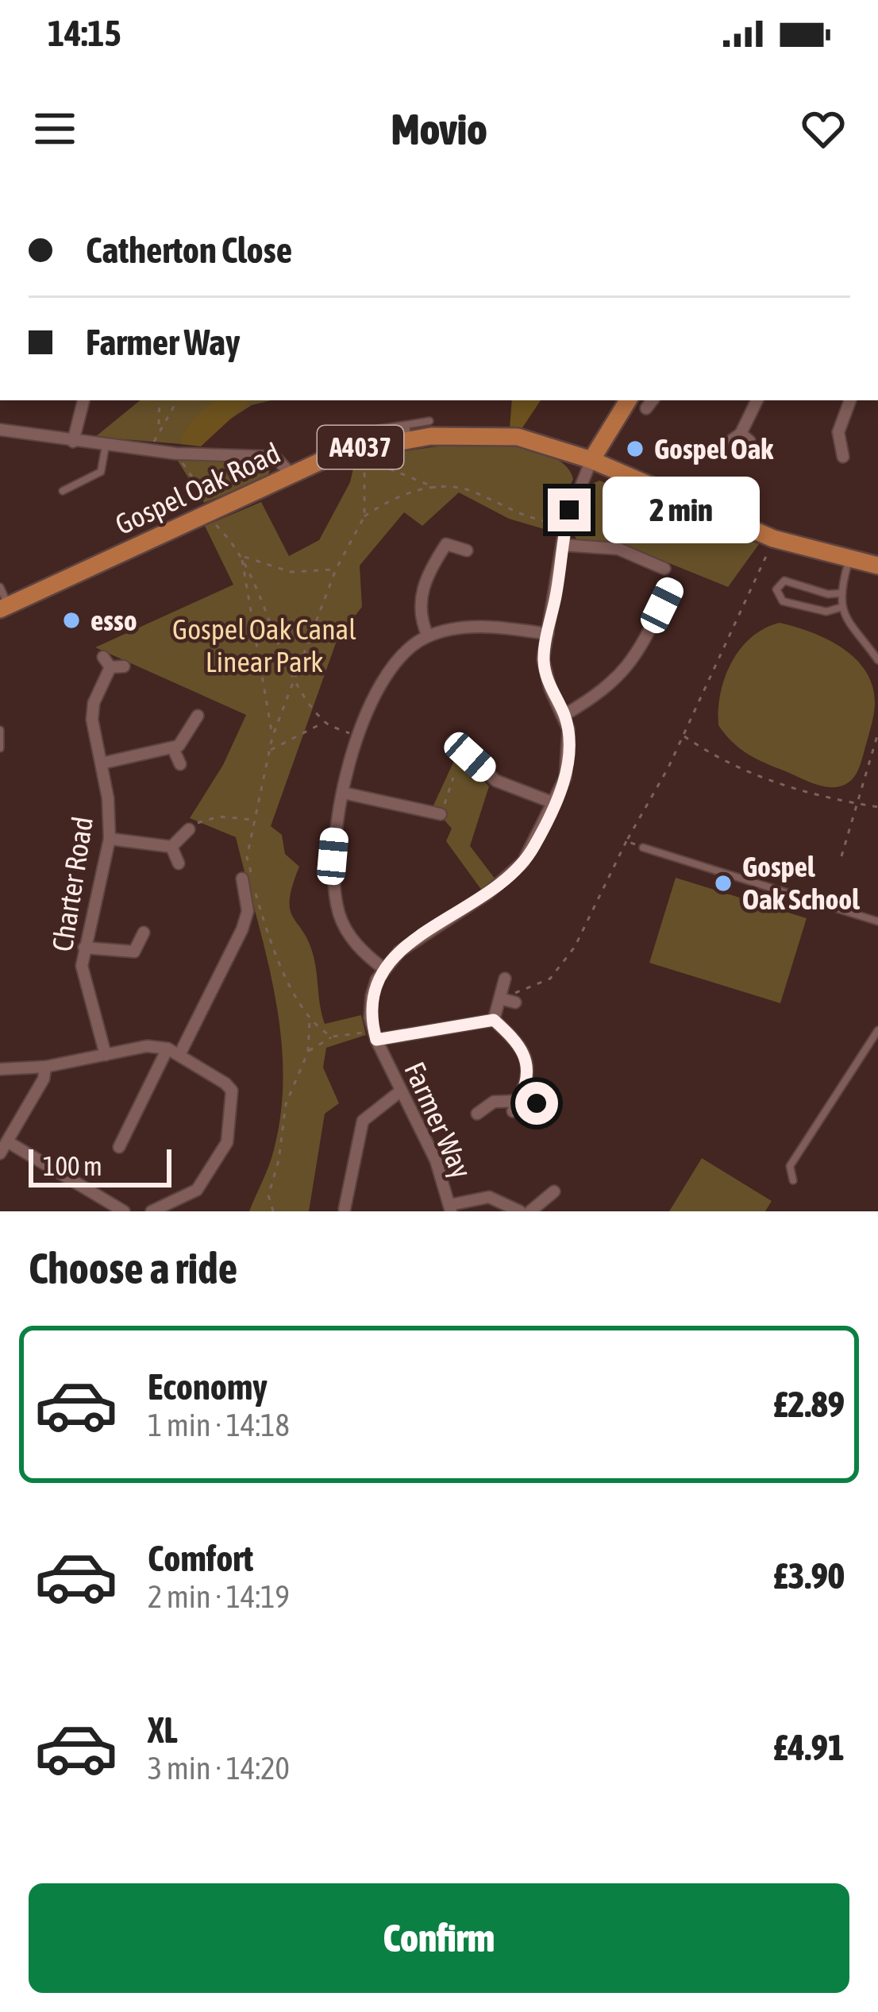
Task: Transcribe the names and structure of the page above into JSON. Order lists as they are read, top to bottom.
{
  "streets": {
    "main road": ["A4037", "Gospel Oak Road"],
    "street": ["Charter Road", "Farmer Way"]
  },
  "parks": ["Gospel Oak Canal Linear Park"],
  "places": ["Gospel Oak", "esso", "Gospel Oak School"],
  "scale_bar": "100 m",
  "page": {
    "status": "14:15",
    "header": "Movio",
    "banner": ["Catherton Close", "Farmer Way"],
    "bubble": "2 min",
    "scale": "100 m",
    "heading": "Choose a ride",
    "list": [
      {
        "name": "Economy",
        "note": "1 min · 14:18",
        "value": "£2.89"
      },
      {
        "name": "Comfort",
        "note": "2 min · 14:19",
        "value": "£3.90"
      },
      {
        "name": "XL",
        "note": "3 min · 14:20",
        "value": "£4.91"
      }
    ],
    "buttons": "Confirm"
  }
}
